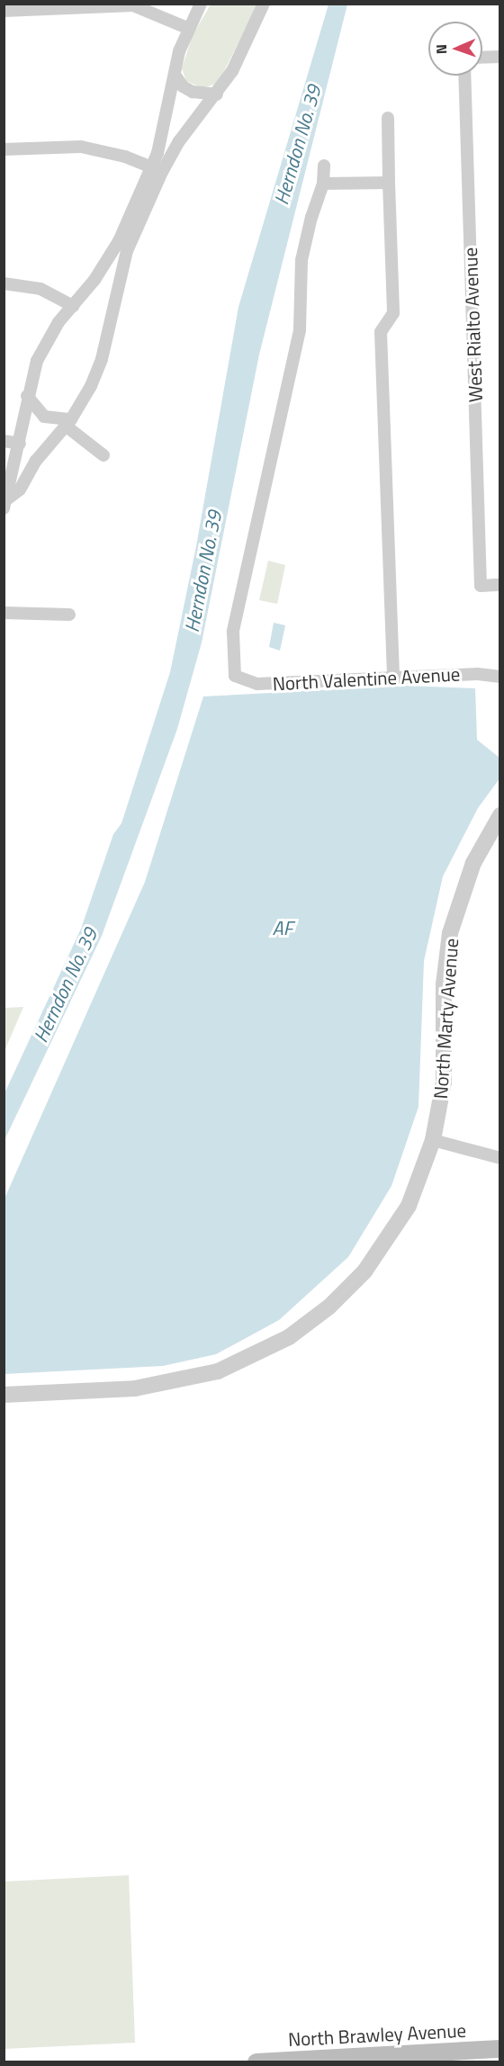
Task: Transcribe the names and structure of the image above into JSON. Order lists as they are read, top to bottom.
{
  "streets": {
    "main road": ["North Brawley Avenue"],
    "street": ["West Rialto Avenue", "North Valentine Avenue", "North Marty Avenue"]
  },
  "water": ["Herndon No. 39", "AF"],
  "north": "left"
}
